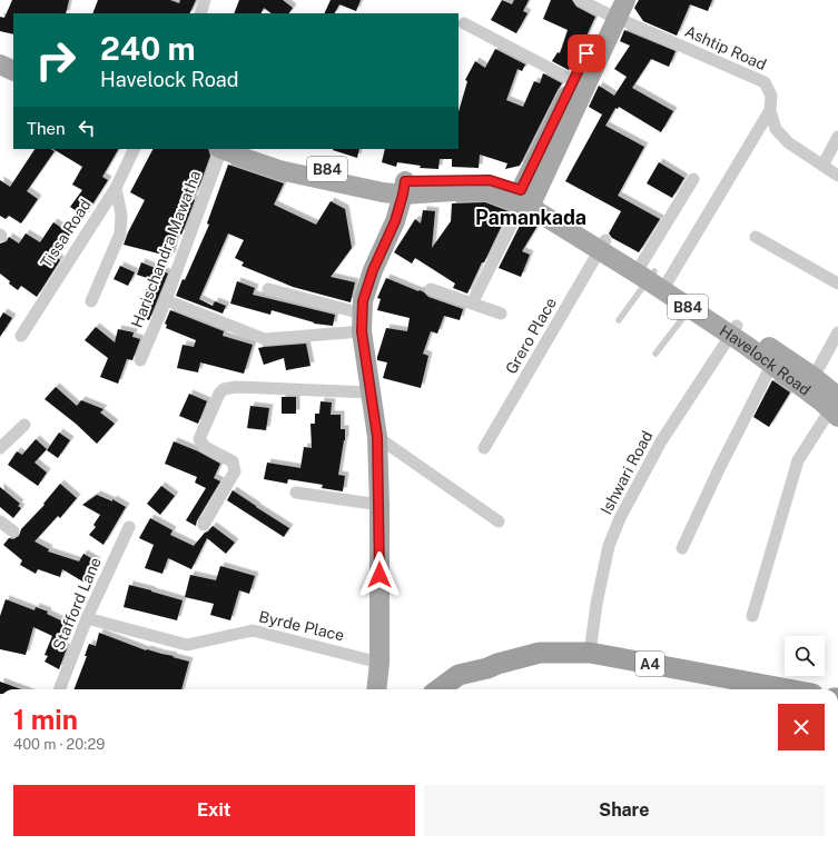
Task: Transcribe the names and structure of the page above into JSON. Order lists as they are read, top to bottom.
{
  "streets": {
    "highway": ["A4"],
    "main road": ["B84", "Havelock Road"],
    "street": [
      "Ashtip Road",
      "Tissa Road",
      "Harischandra Mawatha",
      "Grero Place",
      "Ishwari Road",
      "Stafford Lane",
      "Byrde Place"
    ]
  },
  "crossings": [
    ["Grero Place", "Havelock Road"],
    ["Havelock Road", "Ishwari Road"],
    ["Ishwari Road", "A4"],
    ["Stafford Lane", "Byrde Place"]
  ],
  "districts": ["Pamankada"],
  "page": {
    "turn": ["240 m", "Havelock Road"],
    "then": "Then",
    "heading": ["1 min", "400 m · 20:29"],
    "buttons": ["Exit", "Share"]
  }
}
